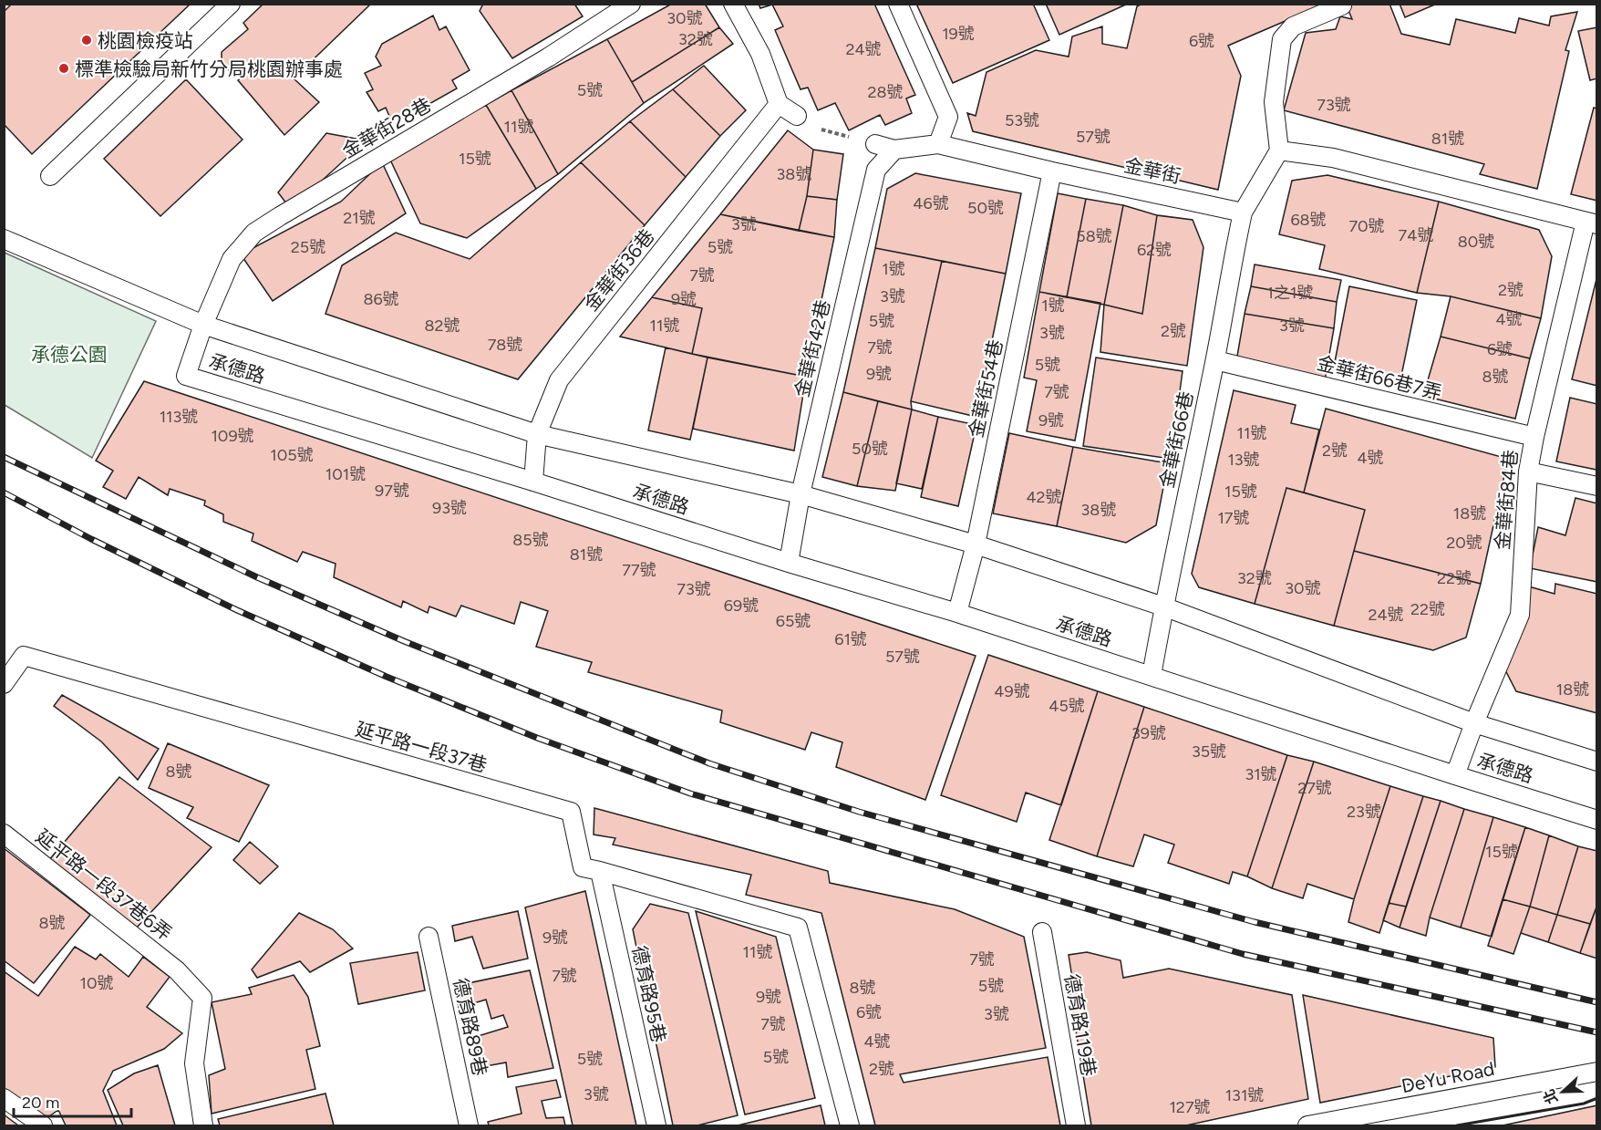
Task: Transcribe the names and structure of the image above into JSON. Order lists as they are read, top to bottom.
{
  "streets": {
    "lane": [
      "金華街28巷",
      "金華街",
      "金華街36巷",
      "金華街42巷",
      "承德路",
      "金華街66巷7弄",
      "金華街54巷",
      "金華街66巷",
      "金華街84巷",
      "延平路一段37巷",
      "延平路一段37巷6弄",
      "德育路95巷",
      "德育路119巷",
      "德育路89巷",
      "DeYu Road"
    ]
  },
  "crossings": [
    ["金華街28巷", "承德路"],
    ["金華街", "金華街42巷"],
    ["金華街", "金華街54巷"],
    ["金華街", "金華街66巷"],
    ["金華街36巷", "承德路"],
    ["金華街42巷", "承德路"],
    ["承德路", "金華街54巷"],
    ["承德路", "金華街66巷"],
    ["承德路", "金華街84巷"],
    ["金華街66巷7弄", "金華街66巷"],
    ["金華街66巷7弄", "金華街84巷"],
    ["延平路一段37巷", "德育路95巷"]
  ],
  "parks": ["承德公園"],
  "places": ["桃園檢疫站", "標準檢驗局新竹分局桃園辦事處"],
  "house_numbers": [
    "30號",
    "19號",
    "32號",
    "6號",
    "24號",
    "5號",
    "28號",
    "73號",
    "53號",
    "11號",
    "57號",
    "81號",
    "15號",
    "38號",
    "46號",
    "50號",
    "21號",
    "68號",
    "3號",
    "70號",
    "74號",
    "58號",
    "80號",
    "25號",
    "5號",
    "62號",
    "1號",
    "7號",
    "2號",
    "1之1號",
    "3號",
    "86號",
    "9號",
    "1號",
    "4號",
    "5號",
    "82號",
    "11號",
    "3號",
    "2號",
    "3號",
    "78號",
    "7號",
    "6號",
    "5號",
    "9號",
    "8號",
    "7號",
    "113號",
    "9號",
    "11號",
    "109號",
    "50號",
    "2號",
    "105號",
    "4號",
    "13號",
    "101號",
    "97號",
    "15號",
    "42號",
    "93號",
    "38號",
    "18號",
    "17號",
    "85號",
    "20號",
    "81號",
    "77號",
    "32號",
    "22號",
    "30號",
    "73號",
    "69號",
    "22號",
    "24號",
    "65號",
    "61號",
    "57號",
    "18號",
    "49號",
    "45號",
    "39號",
    "35號",
    "8號",
    "31號",
    "27號",
    "23號",
    "15號",
    "8號",
    "9號",
    "11號",
    "7號",
    "7號",
    "10號",
    "5號",
    "8號",
    "9號",
    "6號",
    "3號",
    "7號",
    "4號",
    "5號",
    "5號",
    "2號",
    "3號",
    "131號",
    "127號"
  ],
  "scale_bar": "20 m",
  "north": "left"
}
